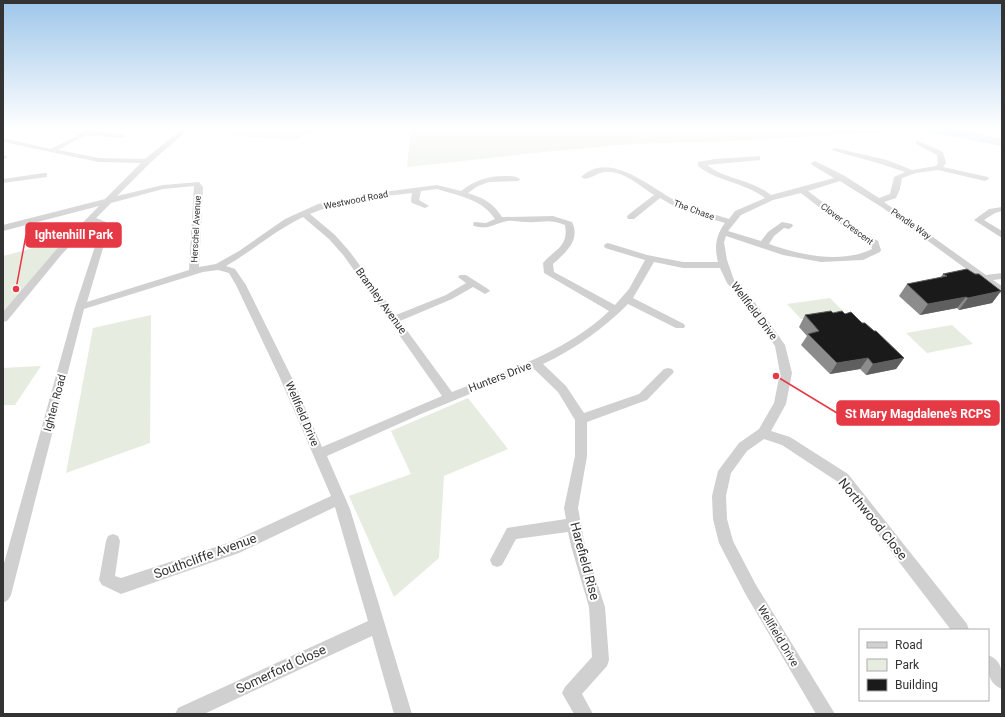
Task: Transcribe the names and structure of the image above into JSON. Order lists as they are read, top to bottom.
{
  "streets": {
    "street": [
      "Westwood Road",
      "The Chase",
      "Clover Crescent",
      "Pendle Way",
      "Herschel Avenue",
      "Bramley Avenue",
      "Wellfield Drive",
      "Hunters Drive",
      "Ighten Road",
      "Northwood Close",
      "Southcliffe Avenue",
      "Harefield Rise",
      "Somerford Close"
    ]
  },
  "crossings": [
    ["Westwood Road", "Bramley Avenue"],
    ["Westwood Road", "Wellfield Drive"],
    ["The Chase", "Clover Crescent"],
    ["The Chase", "Wellfield Drive"],
    ["Clover Crescent", "Wellfield Drive"],
    ["Bramley Avenue", "Hunters Drive"],
    ["Wellfield Drive", "Hunters Drive"],
    ["Wellfield Drive", "Northwood Close"],
    ["Wellfield Drive", "Southcliffe Avenue"],
    ["Wellfield Drive", "Somerford Close"]
  ],
  "places": ["Ightenhill Park", "St Mary Magdalene's RCPS"],
  "legend": ["Road", "Park", "Building"]
}
